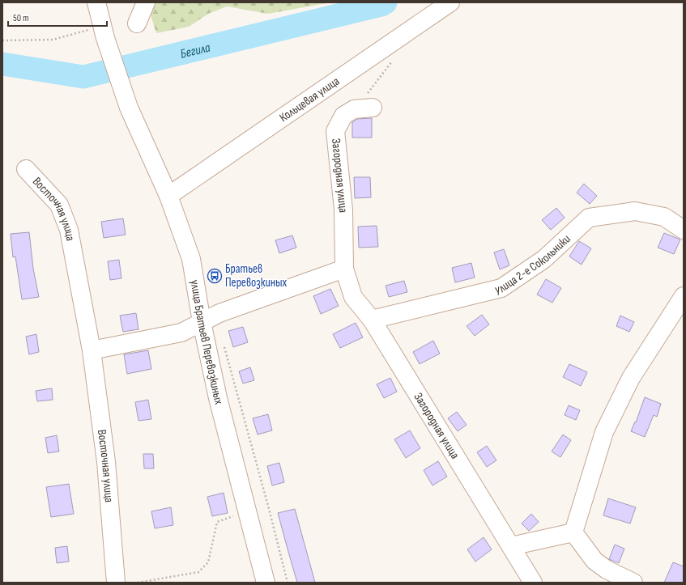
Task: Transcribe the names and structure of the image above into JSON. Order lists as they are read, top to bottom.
{
  "streets": {
    "street": [
      "Кольцевая улица",
      "Загородная улица",
      "Восточная улица",
      "улица 2-е Сокольники",
      "улица Братьев Перевозкиных"
    ]
  },
  "crossings": [
    ["Кольцевая улица", "улица Братьев Перевозкиных"],
    ["Загородная улица", "улица 2-е Сокольники"]
  ],
  "water": ["Бегила"],
  "places": {
    "bus stop": ["Братьев Перевозкиных"]
  },
  "scale_bar": "50 m"
}
